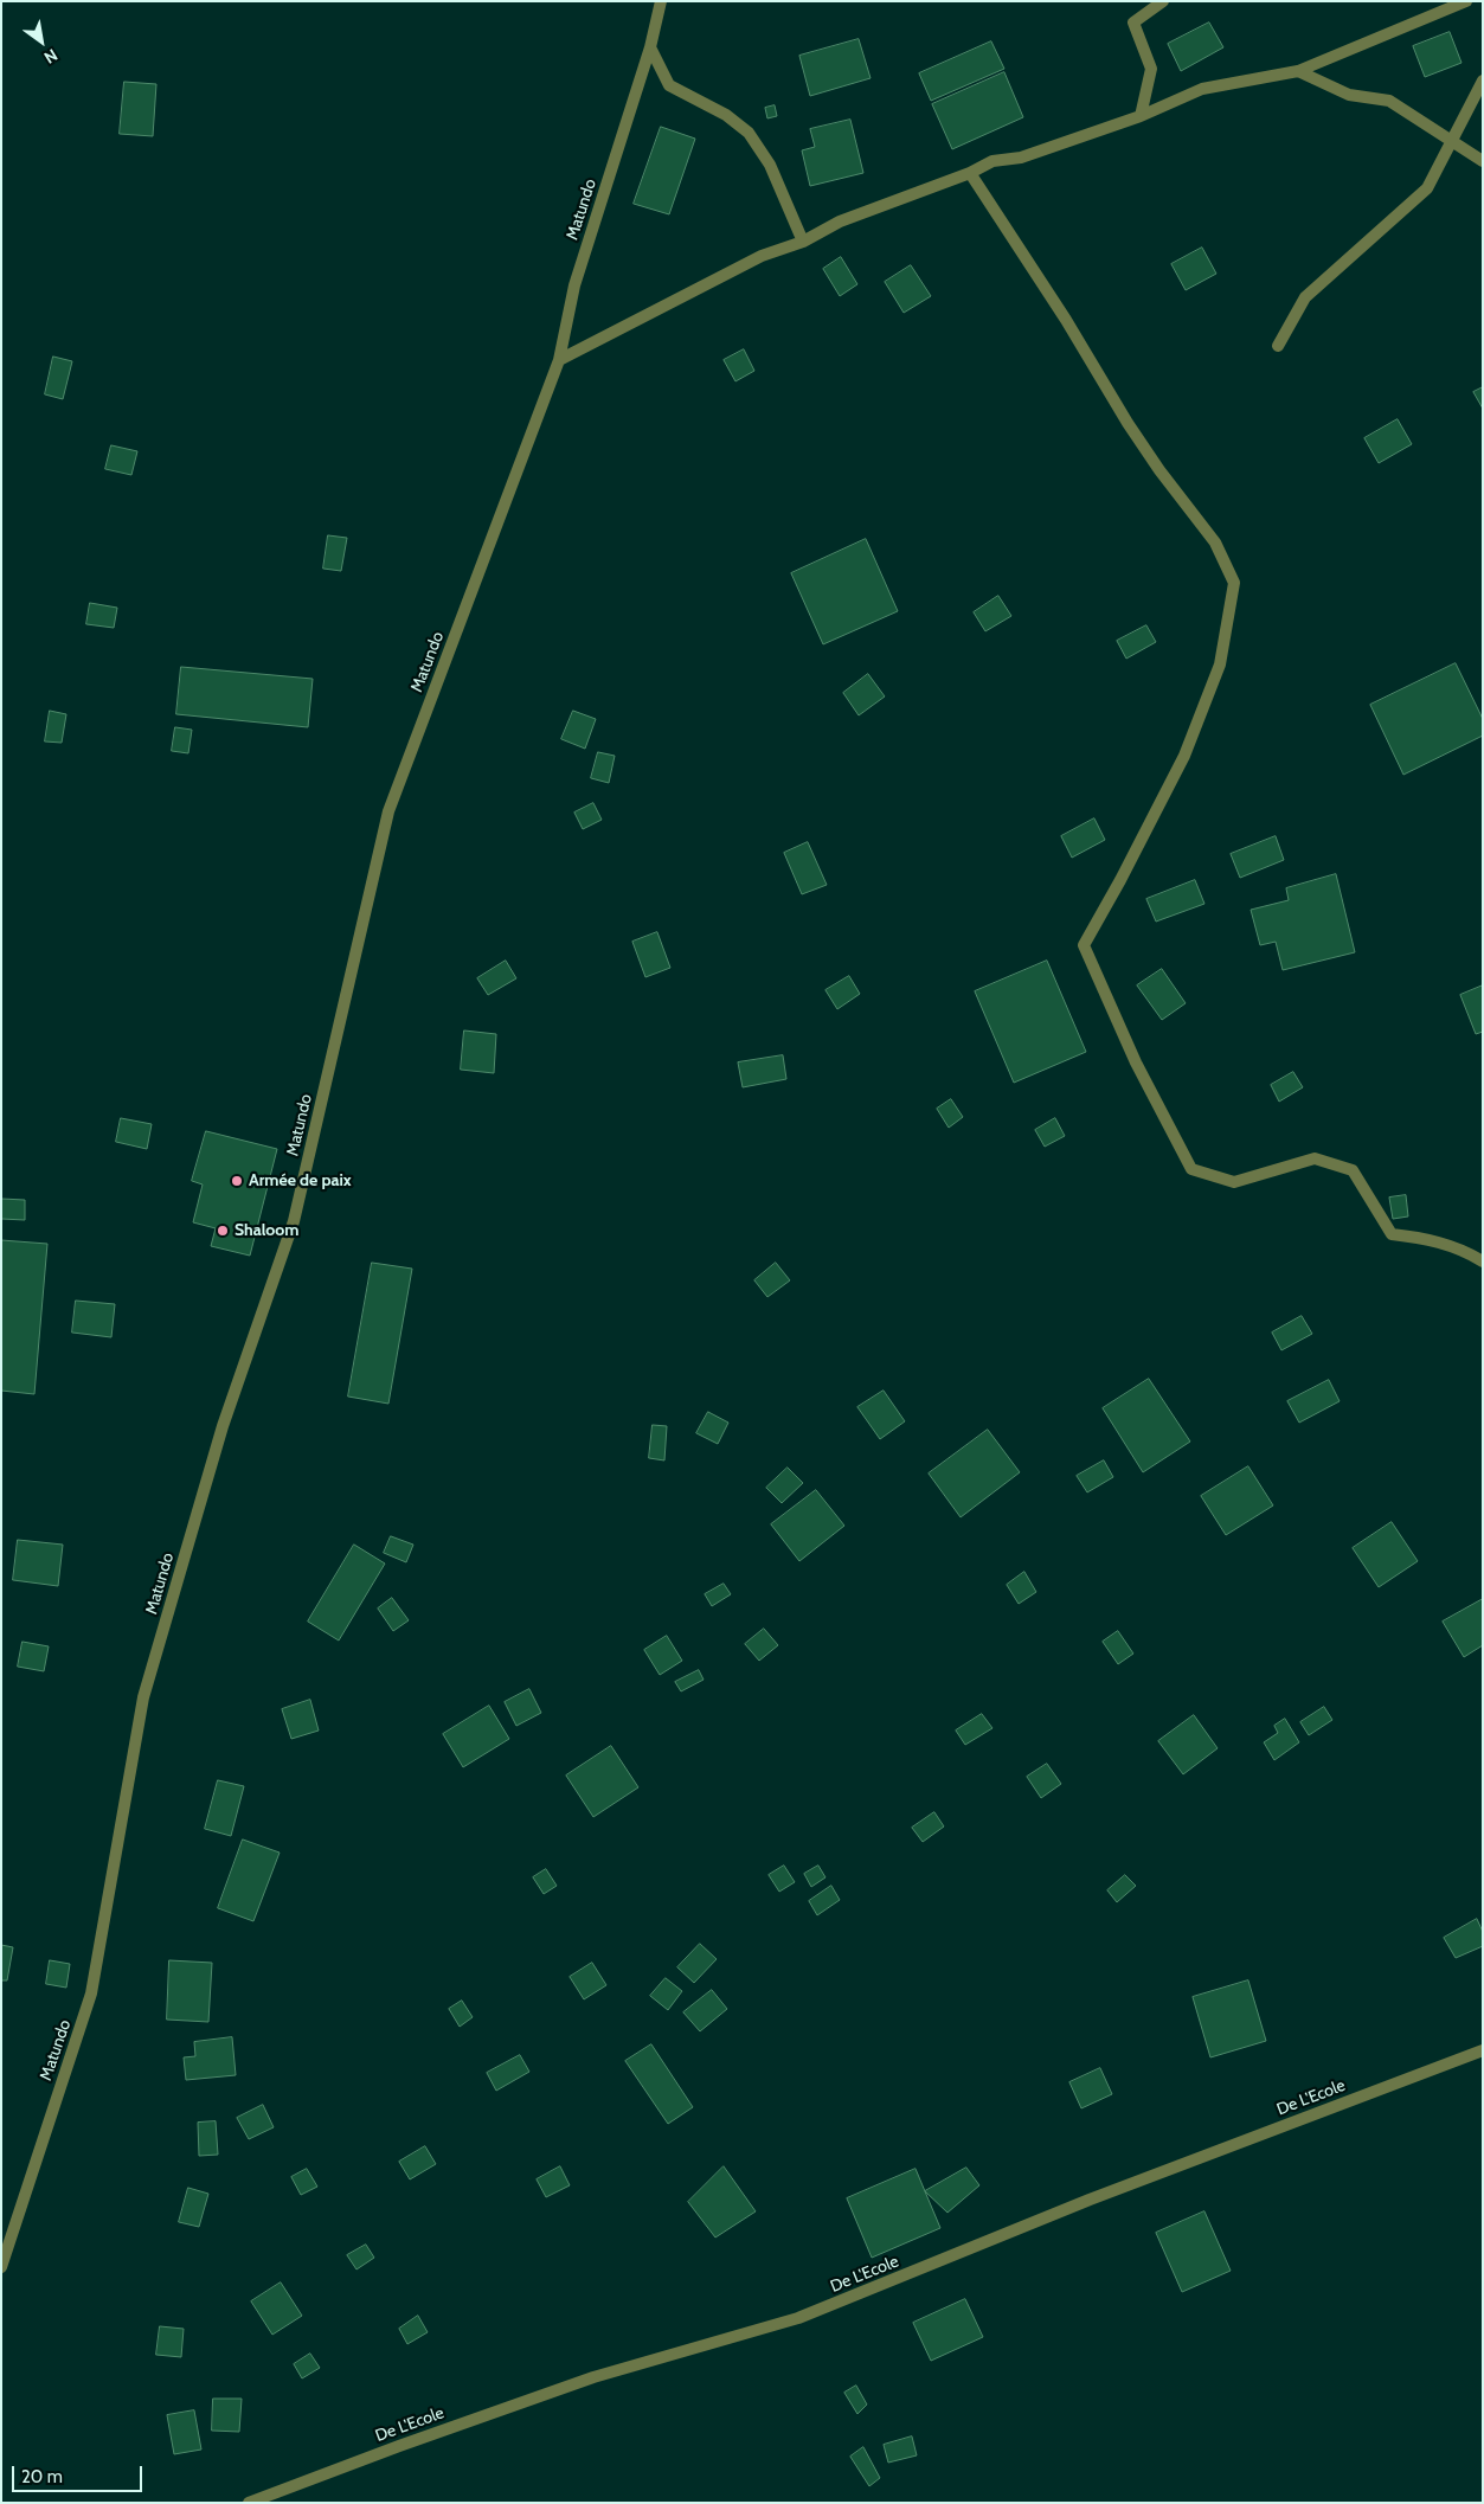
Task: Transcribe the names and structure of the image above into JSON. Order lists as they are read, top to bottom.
{
  "streets": {
    "street": ["Matundo", "De L'Ecole"]
  },
  "places": ["Armée de paix", "Shaloom"],
  "scale_bar": "20 m",
  "north": "bottom right"
}
